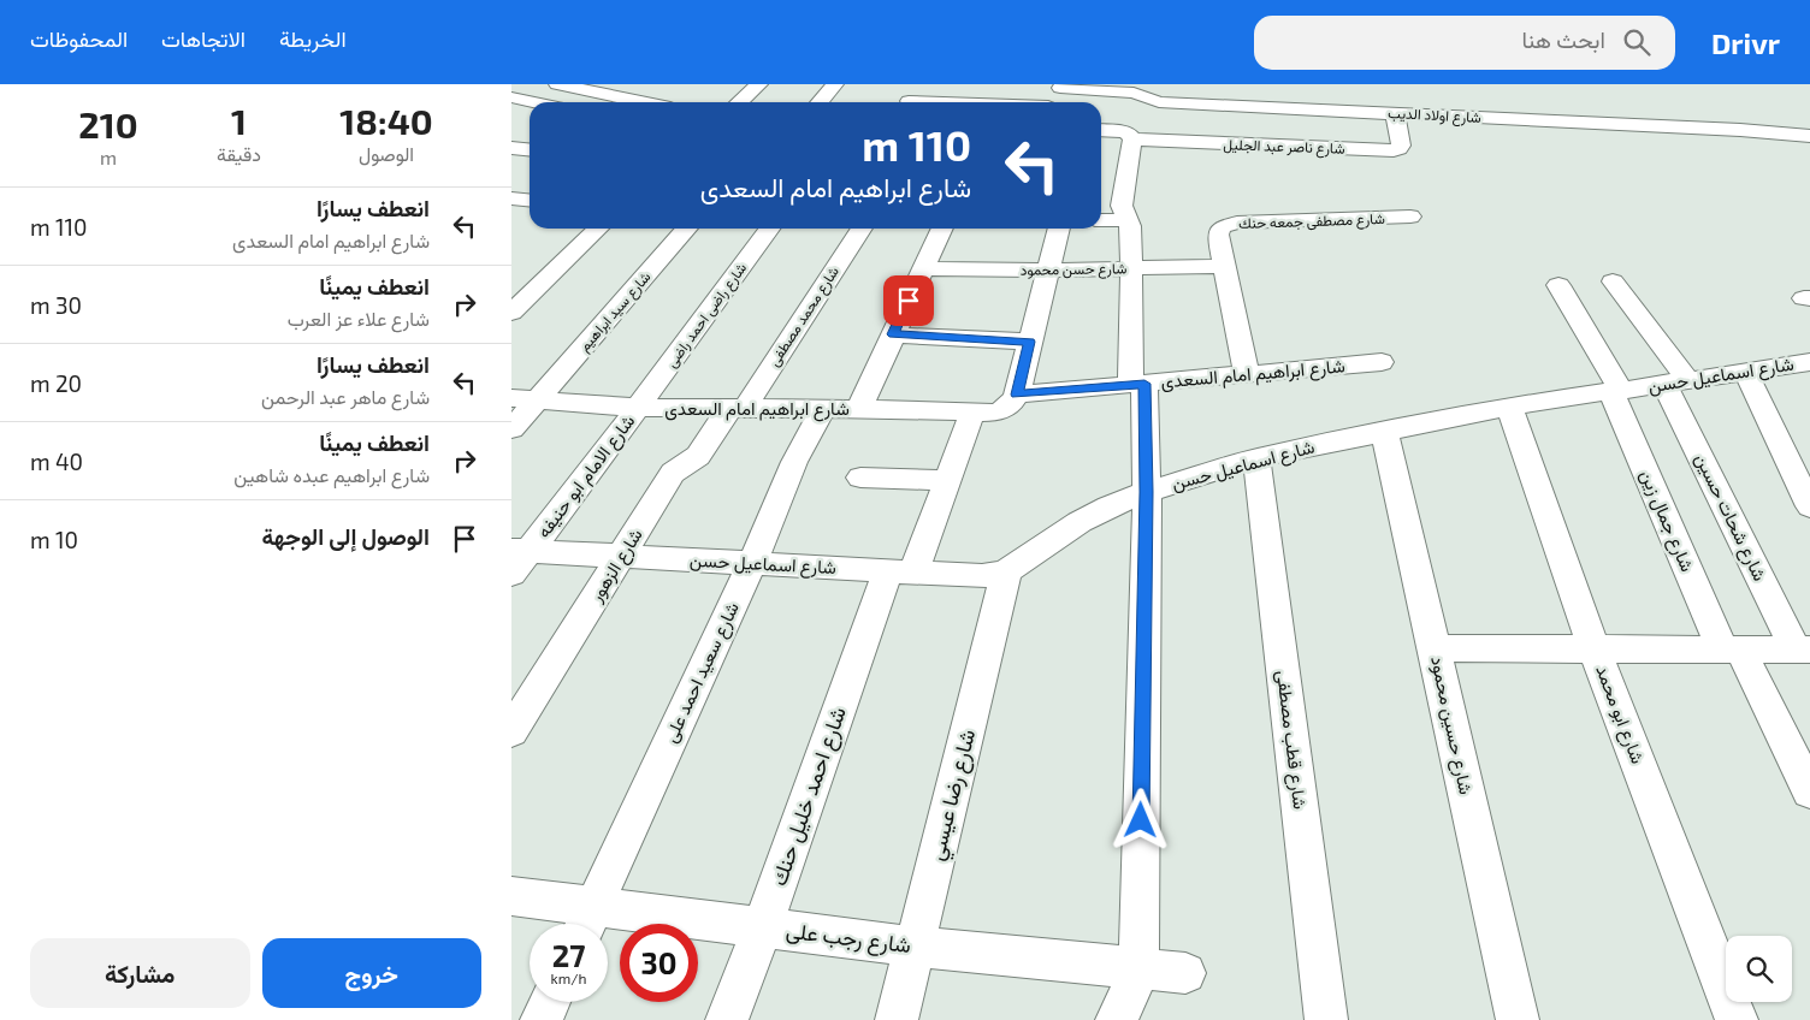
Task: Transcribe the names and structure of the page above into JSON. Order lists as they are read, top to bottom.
{
  "streets": {
    "street": [
      "شارع اولاد الديب",
      "شارع ناصر عبد الجليل",
      "شارع مصطفى جمعه حنك",
      "شارع حسن محمود",
      "شارع سيد ابراهيم",
      "شارع راضى احمد راضى",
      "شارع محمد مصطفى",
      "شارع ابراهيم امام السعدى",
      "شارع اسماعيل حسن",
      "شارع الامام ابو حنيفه",
      "شارع شحات حسين",
      "شارع جمال زين",
      "شارع الزهور",
      "شارع سعيد احمد على",
      "شارع ابو محمد",
      "شارع حسين محمود",
      "شارع قطب مصطفى",
      "شارع رضا عيسي",
      "شارع احمد خليل حنك",
      "شارع رجب على"
    ]
  },
  "crossings": [
    ["شارع اولاد الديب", "شارع ناصر عبد الجليل"],
    ["شارع مصطفى جمعه حنك", "شارع حسن محمود"],
    ["شارع سيد ابراهيم", "شارع ابراهيم امام السعدى"],
    ["شارع راضى احمد راضى", "شارع ابراهيم امام السعدى"],
    ["شارع راضى احمد راضى", "شارع الامام ابو حنيفه"],
    ["شارع محمد مصطفى", "شارع ابراهيم امام السعدى"],
    ["شارع محمد مصطفى", "شارع الزهور"],
    ["شارع ابراهيم امام السعدى", "شارع الامام ابو حنيفه"],
    ["شارع ابراهيم امام السعدى", "شارع الزهور"],
    ["شارع ابراهيم امام السعدى", "شارع سعيد احمد على"],
    ["شارع ابراهيم امام السعدى", "شارع احمد خليل حنك"],
    ["شارع اسماعيل حسن", "شارع الامام ابو حنيفه"],
    ["شارع اسماعيل حسن", "شارع شحات حسين"],
    ["شارع اسماعيل حسن", "شارع جمال زين"],
    ["شارع اسماعيل حسن", "شارع الزهور"],
    ["شارع اسماعيل حسن", "شارع سعيد احمد على"],
    ["شارع اسماعيل حسن", "شارع ابو محمد"],
    ["شارع اسماعيل حسن", "شارع حسين محمود"],
    ["شارع اسماعيل حسن", "شارع قطب مصطفى"],
    ["شارع اسماعيل حسن", "شارع رضا عيسي"],
    ["شارع اسماعيل حسن", "شارع احمد خليل حنك"],
    ["شارع سعيد احمد على", "شارع رجب على"],
    ["شارع رضا عيسي", "شارع رجب على"],
    ["شارع احمد خليل حنك", "شارع رجب على"]
  ],
  "page": {
    "header": "Drivr",
    "search": "ابحث هنا",
    "nav": ["الخريطة", "الاتجاهات", "المحفوظات"],
    "eta": [
      "18:40",
      "الوصول",
      "1",
      "دقيقة",
      "210",
      "m"
    ],
    "turn": ["110 m", "شارع ابراهيم امام السعدى"],
    "list": [
      {
        "name": "انعطف يسارًا",
        "note": "شارع ابراهيم امام السعدى",
        "value": "110 m"
      },
      {
        "name": "انعطف يمينًا",
        "note": "شارع علاء عز العرب",
        "value": "30 m"
      },
      {
        "name": "انعطف يسارًا",
        "note": "شارع ماهر عبد الرحمن",
        "value": "20 m"
      },
      {
        "name": "انعطف يمينًا",
        "note": "شارع ابراهيم عبده شاهين",
        "value": "40 m"
      },
      {
        "name": "الوصول إلى الوجهة",
        "value": "10 m"
      }
    ],
    "speed": "27 km/h",
    "limit": "30",
    "buttons": ["خروج", "مشاركة"]
  }
}
